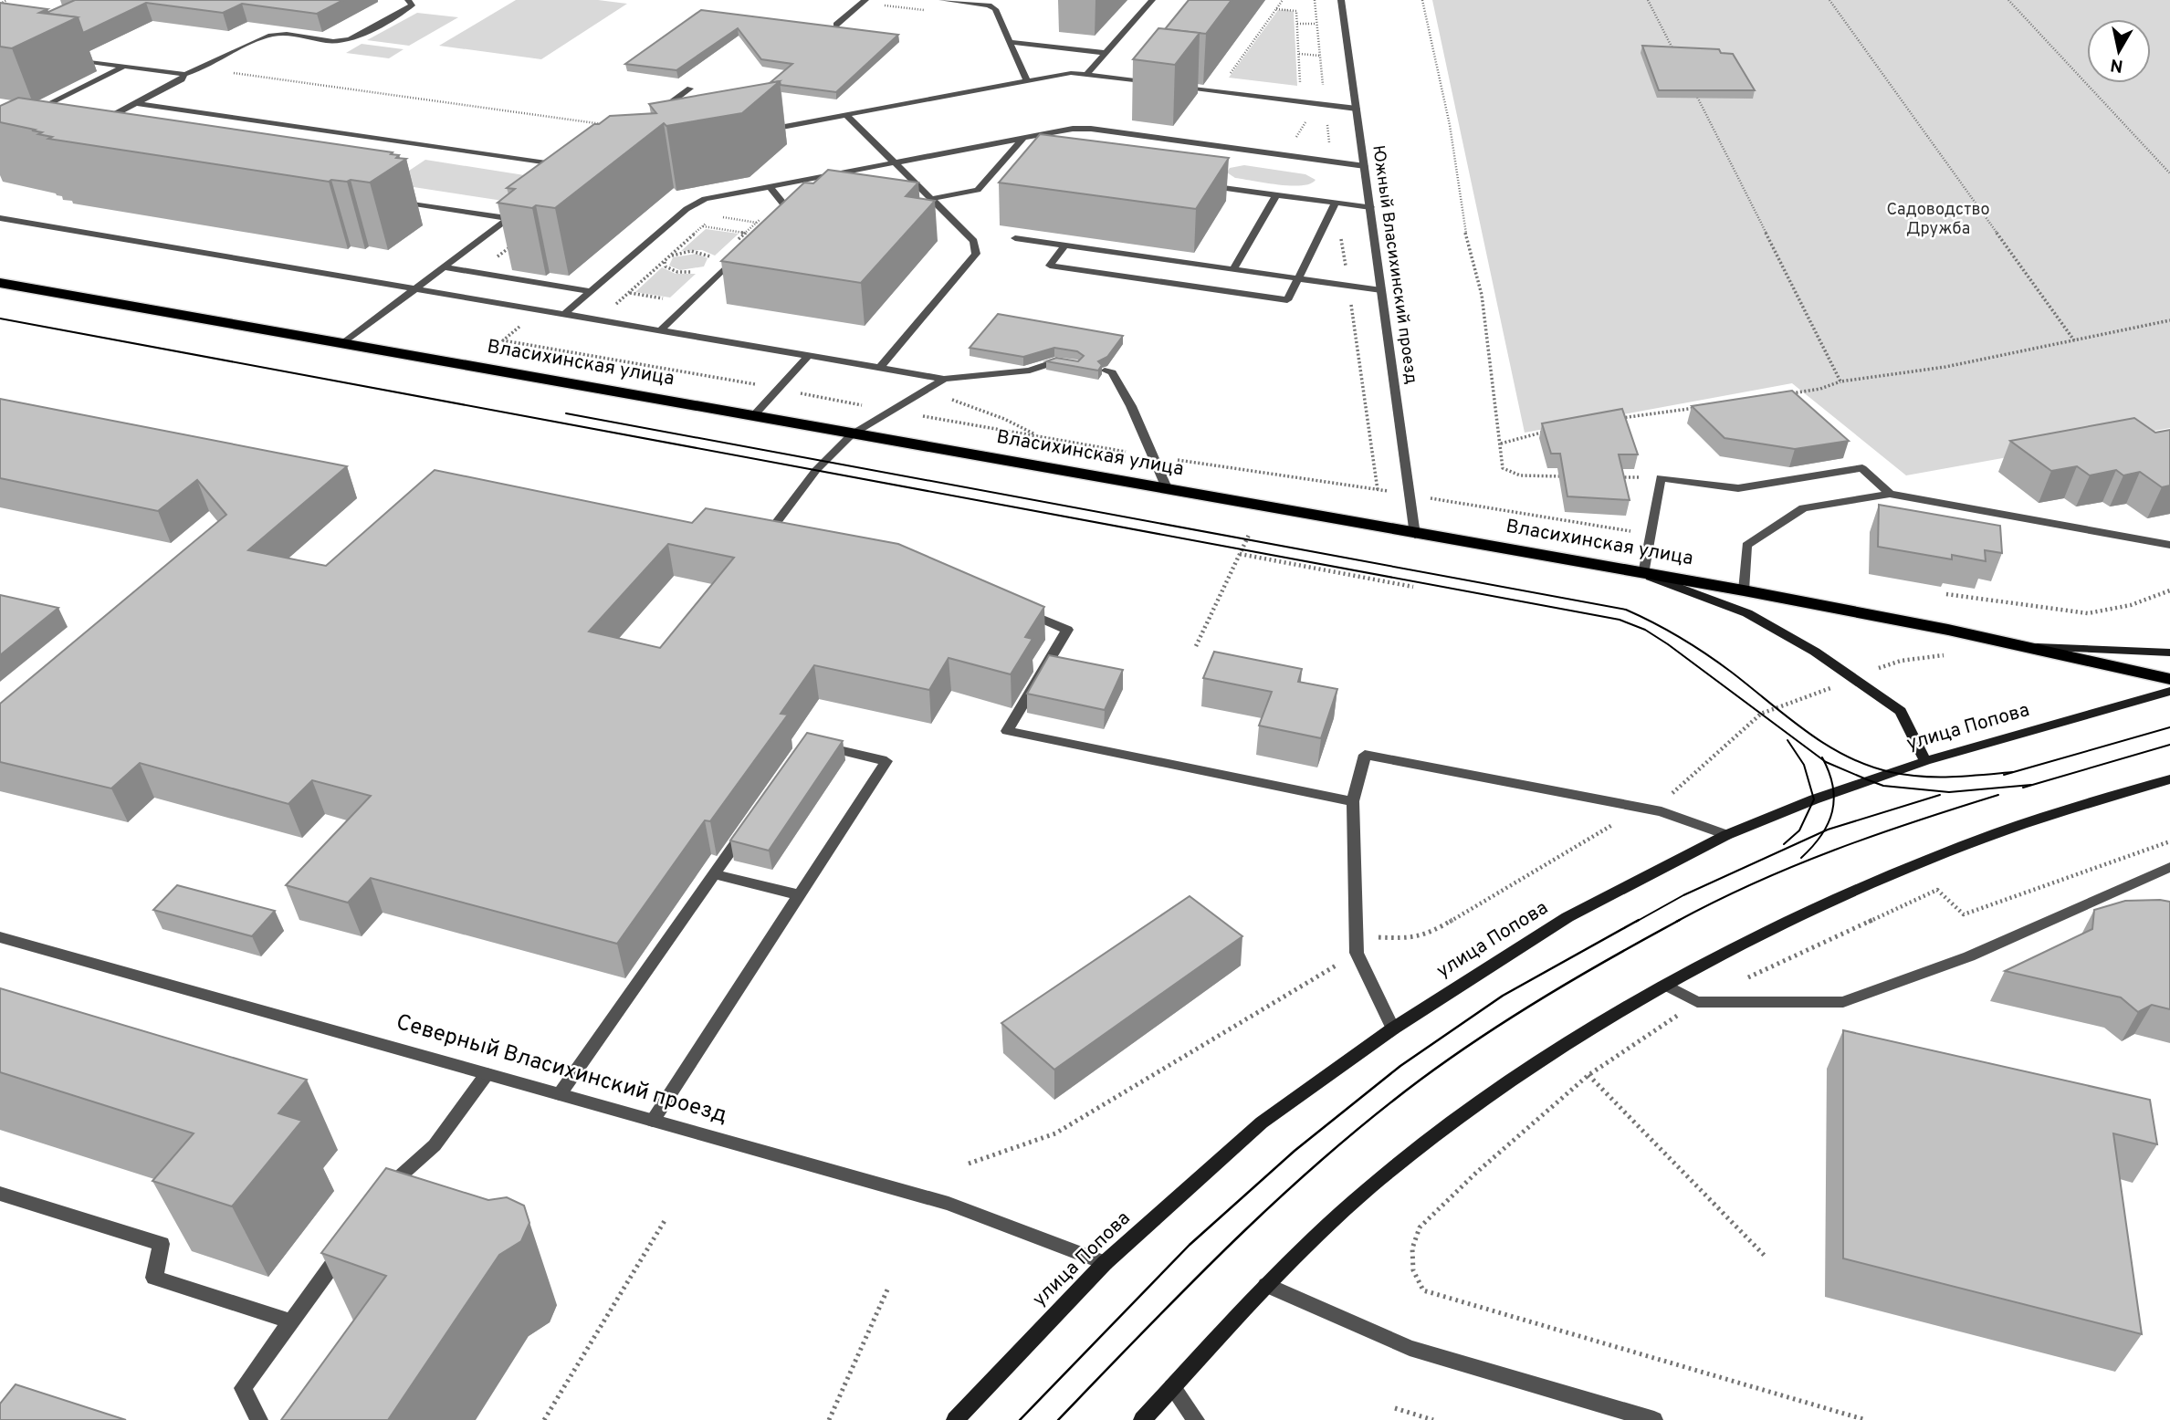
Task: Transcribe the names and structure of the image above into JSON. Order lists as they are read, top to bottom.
{
  "streets": {
    "highway": ["Власихинская улица"],
    "main road": ["улица Попова"],
    "street": ["Южный Власихинский проезд", "Северный Власихинский проезд"]
  },
  "crossings": [
    ["Южный Власихинский проезд", "Власихинская улица"],
    ["улица Попова", "Северный Власихинский проезд"]
  ],
  "parks": ["Садоводство Дружба"],
  "north": "bottom"
}
